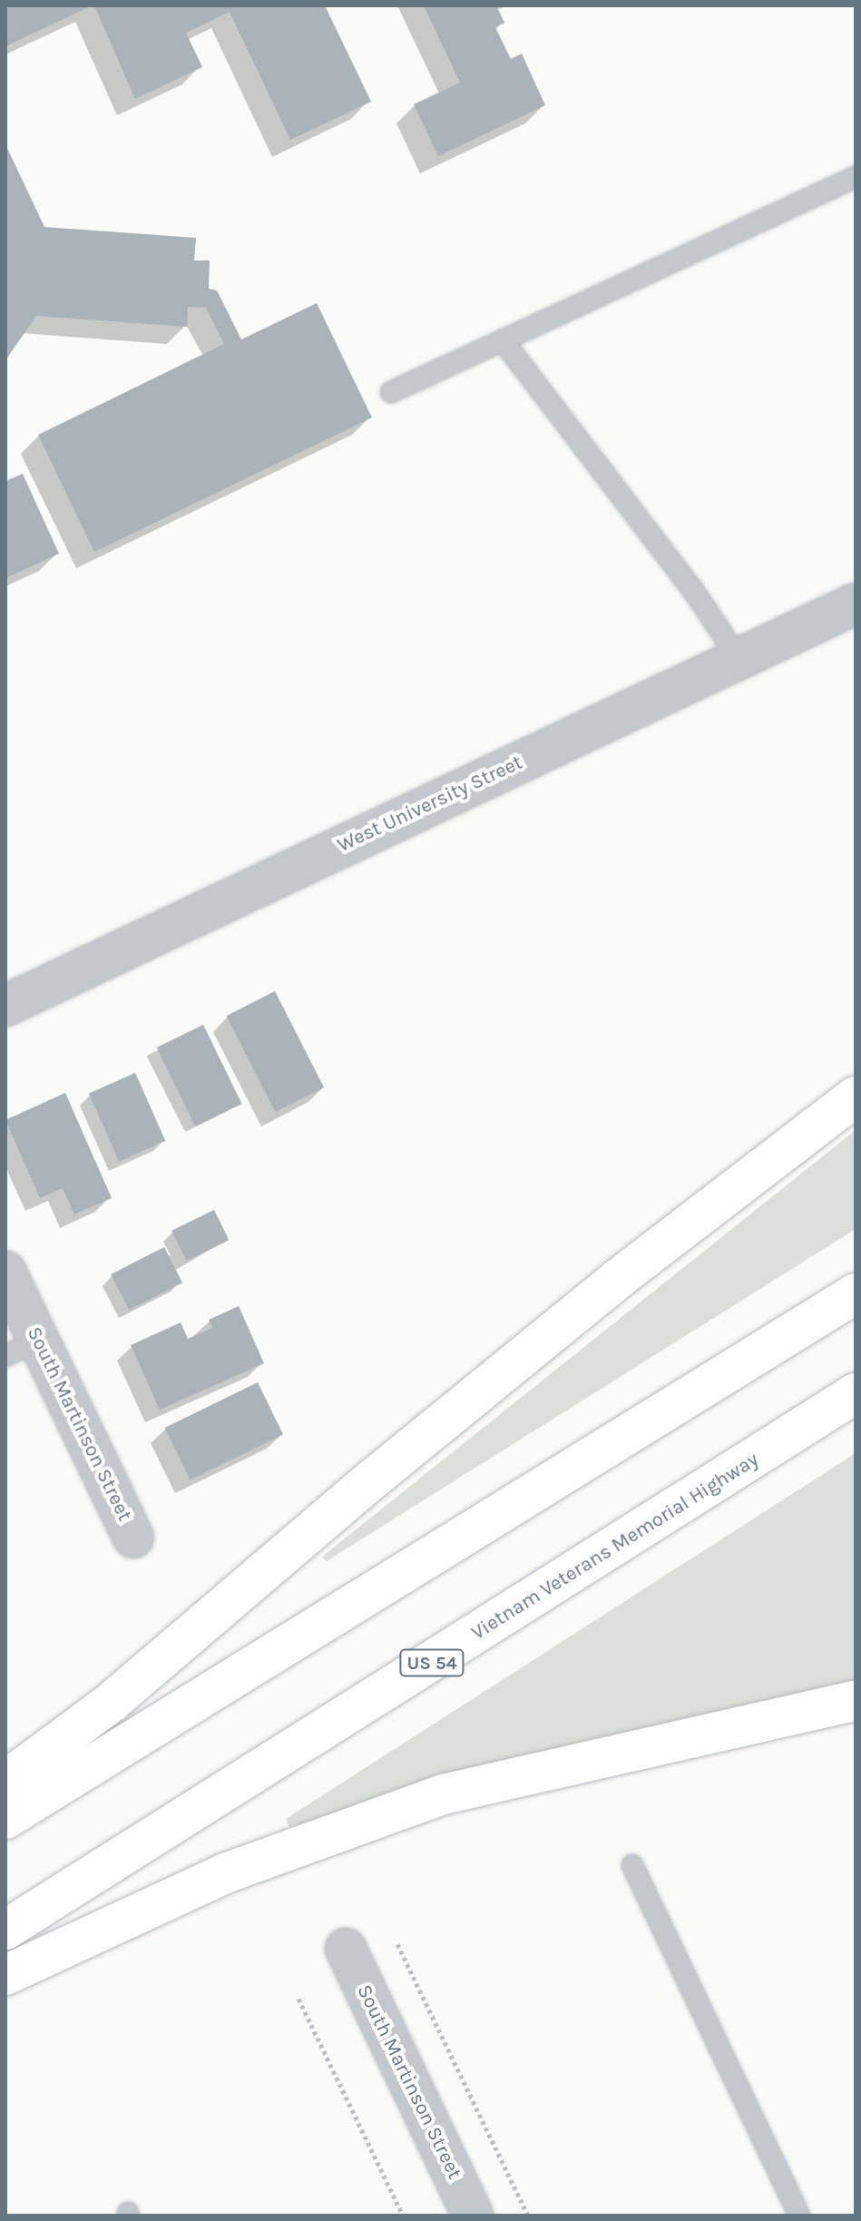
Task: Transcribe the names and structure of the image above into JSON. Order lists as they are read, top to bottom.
{
  "streets": {
    "highway": ["Vietnam Veterans Memorial Highway", "US 54"],
    "street": ["West University Street", "South Martinson Street"]
  }
}
